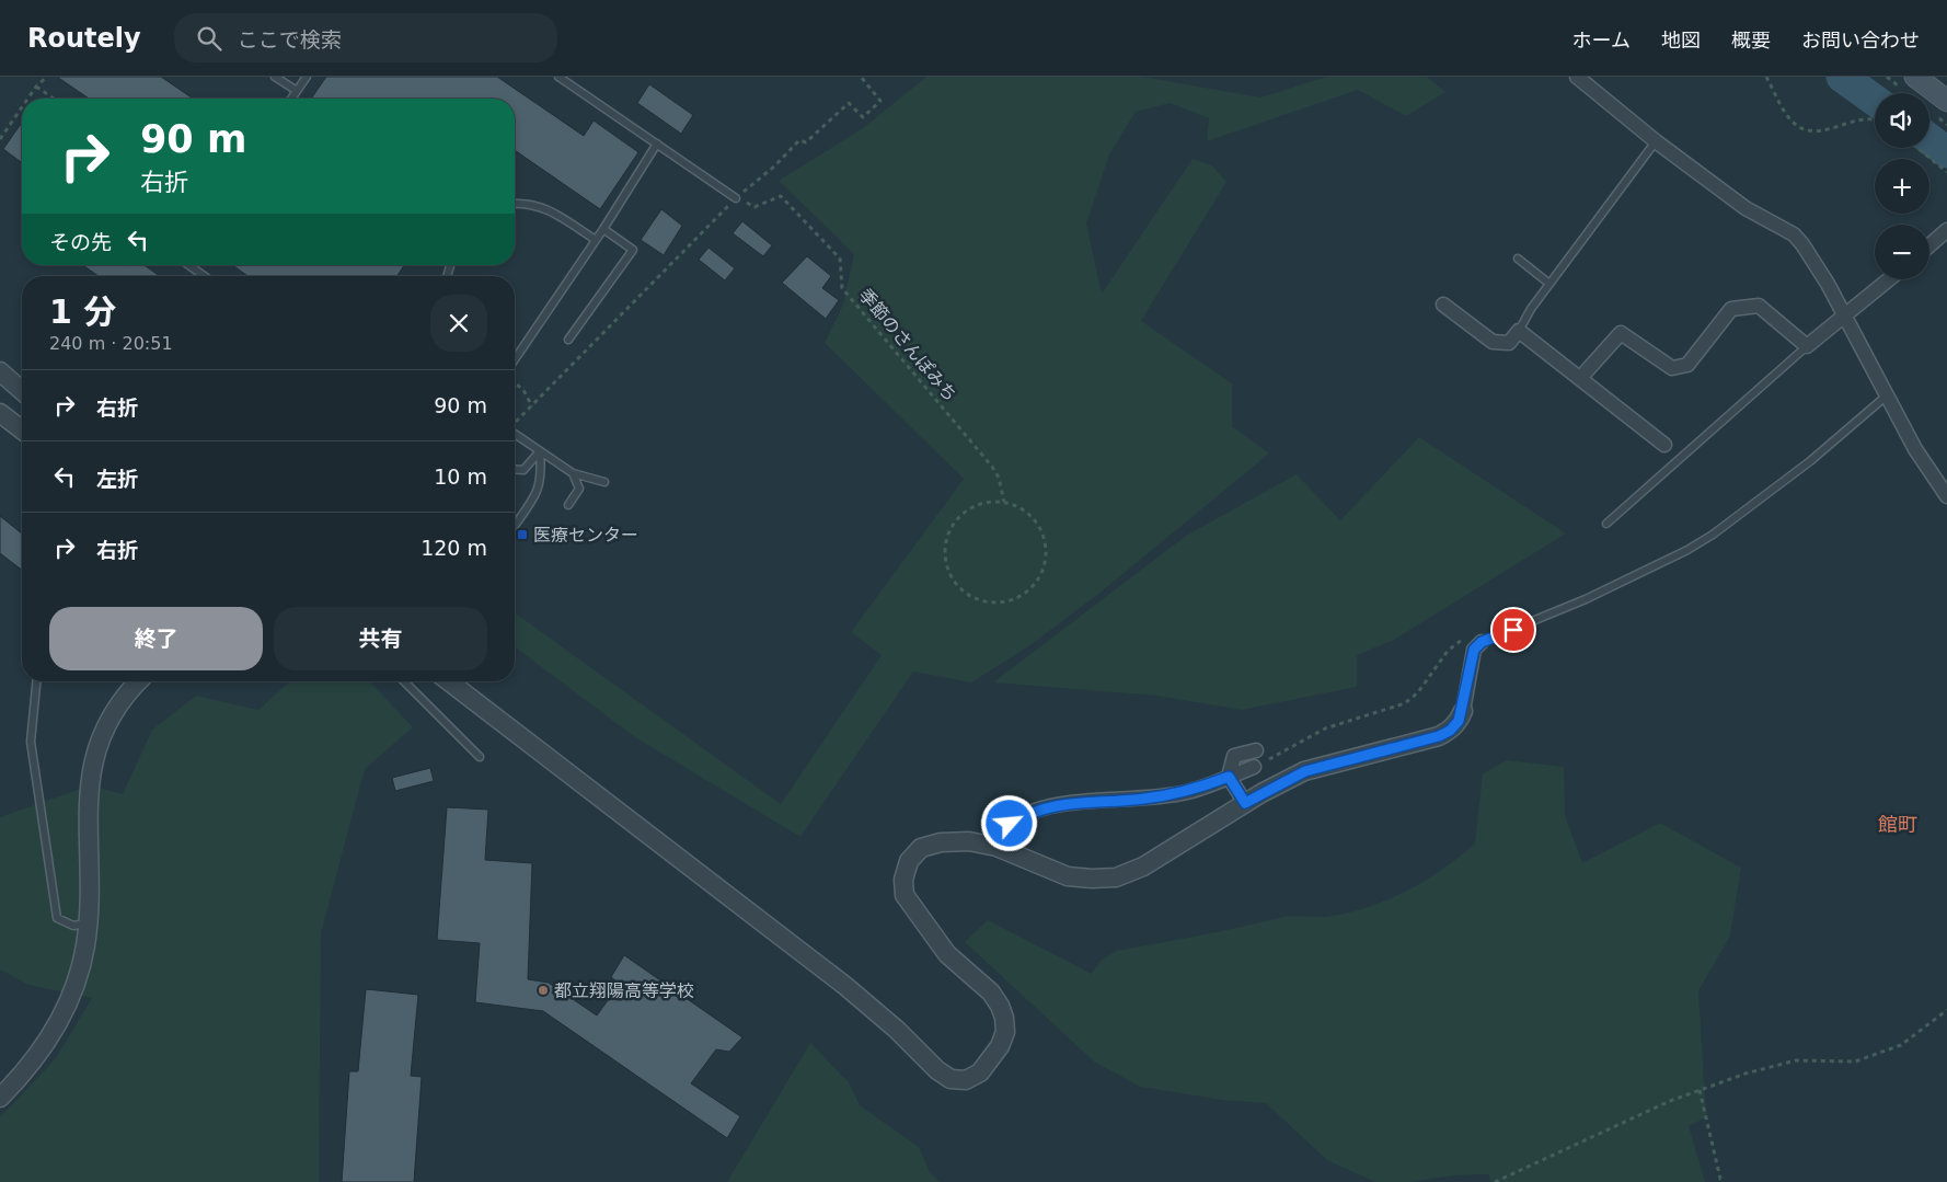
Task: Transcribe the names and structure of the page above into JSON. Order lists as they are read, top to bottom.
{
  "streets": {
    "path": ["季節のさんぽみち"]
  },
  "districts": ["館町"],
  "places": {
    "transit": ["医療センター"],
    "other": ["都立翔陽高等学校"]
  },
  "page": {
    "header": "Routely",
    "search": "ここで検索",
    "nav": [
      "ホーム",
      "地図",
      "概要",
      "お問い合わせ"
    ],
    "map_buttons": ["+", "−"],
    "turn": ["90 m", "右折"],
    "then": "その先",
    "heading": ["1 分", "240 m · 20:51"],
    "list": [
      {
        "name": "右折",
        "value": "90 m"
      },
      {
        "name": "左折",
        "value": "10 m"
      },
      {
        "name": "右折",
        "value": "120 m"
      }
    ],
    "buttons": ["終了", "共有"]
  }
}
